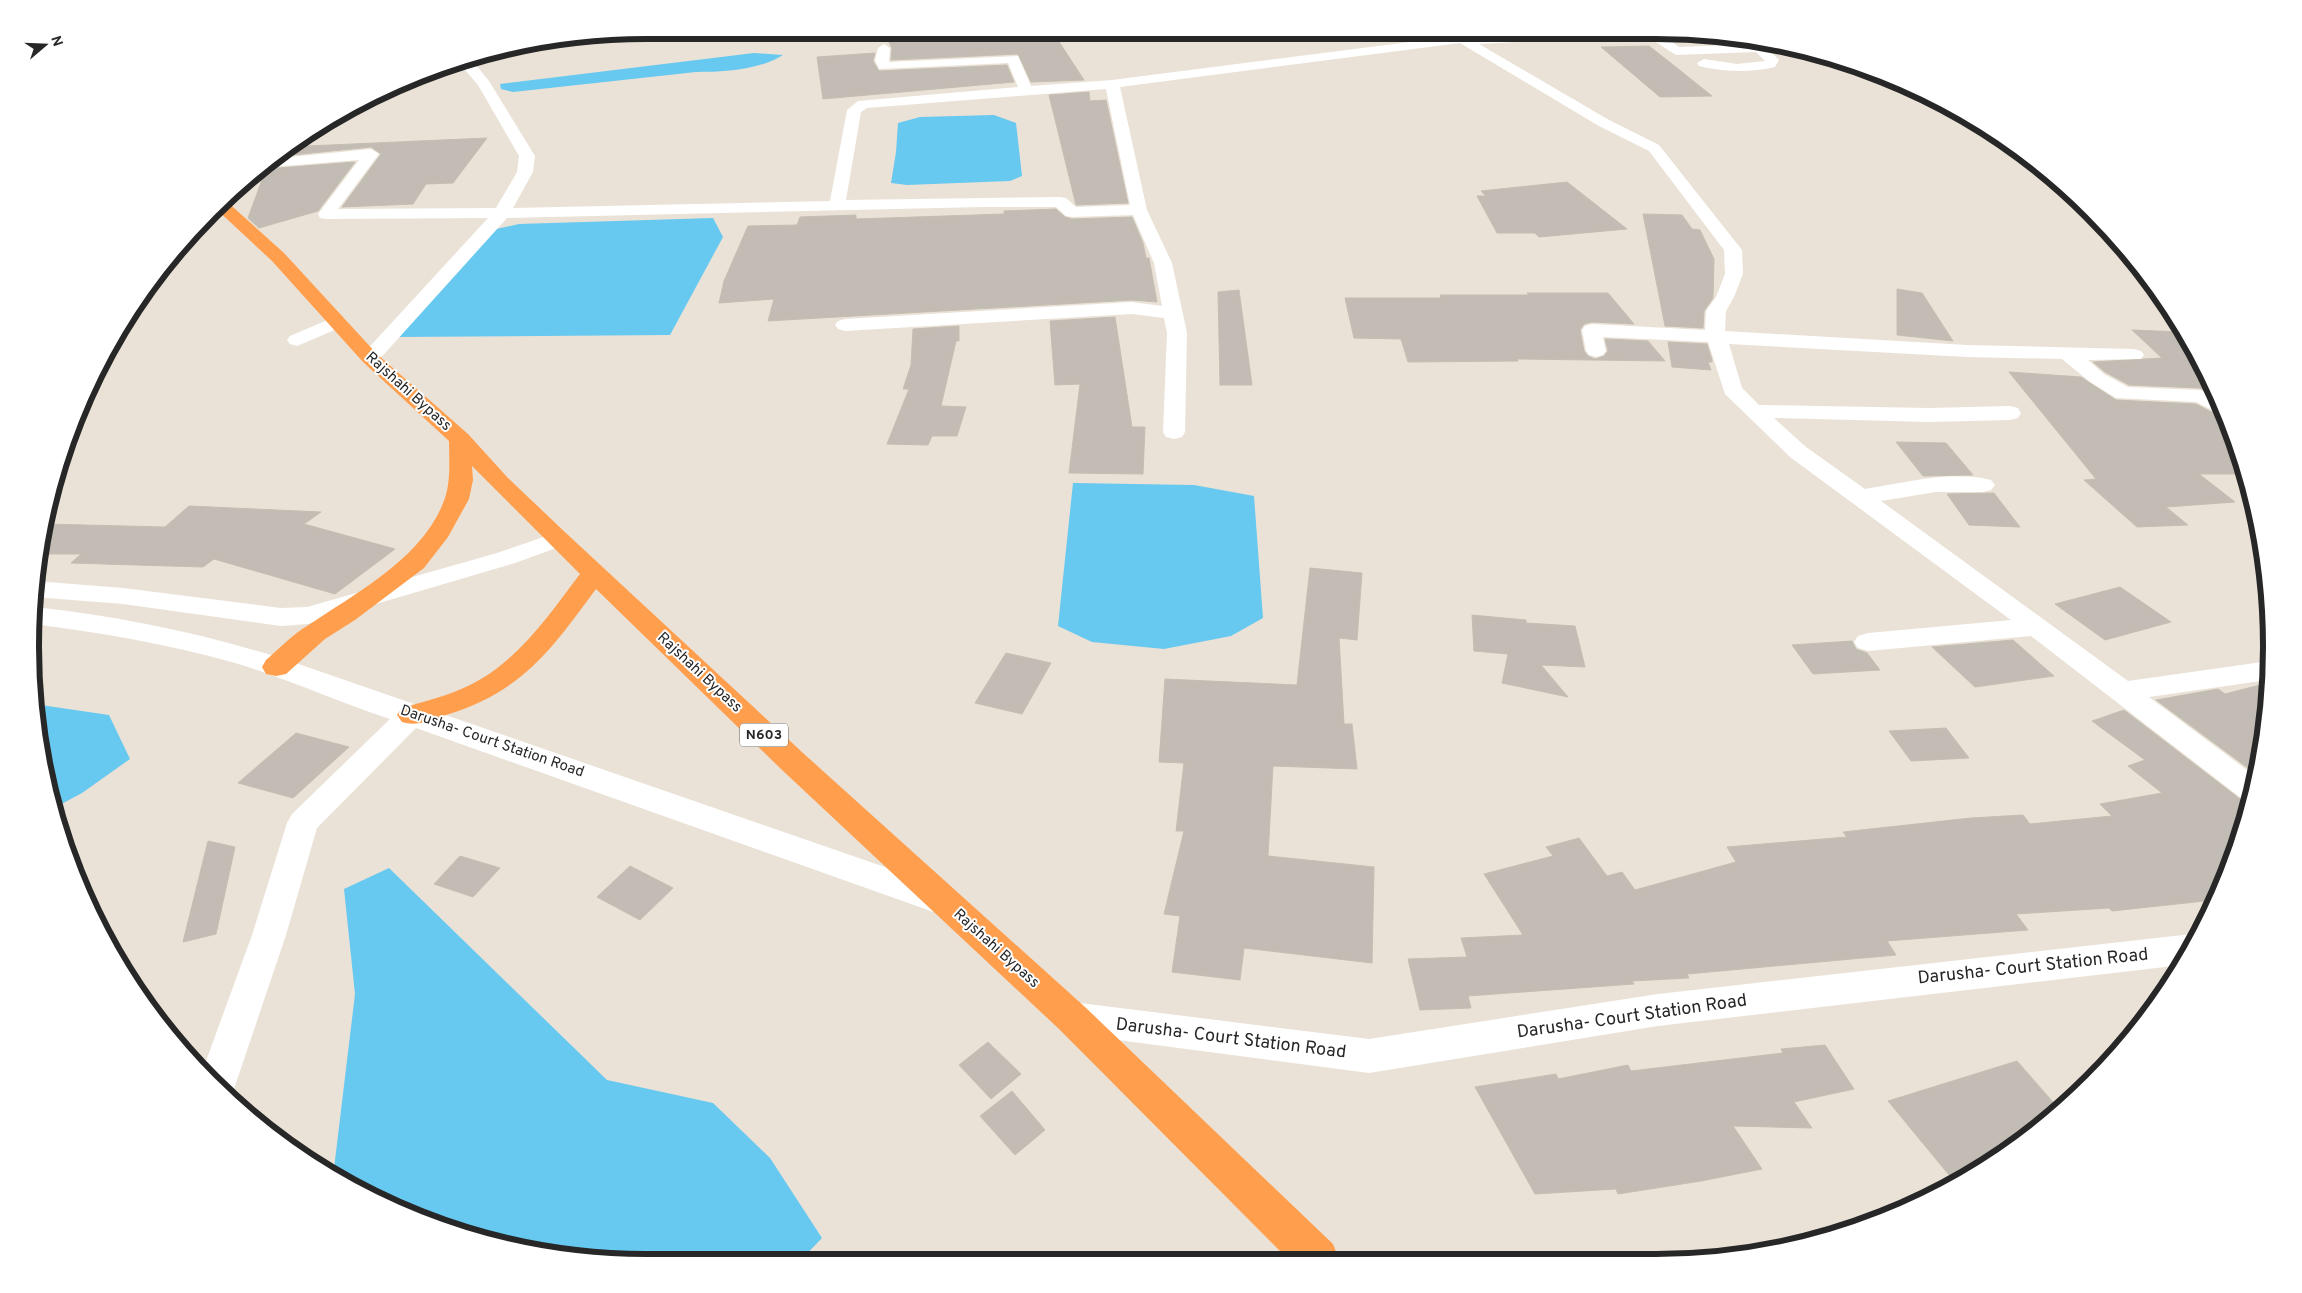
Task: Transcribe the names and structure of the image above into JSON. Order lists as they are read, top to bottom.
{
  "streets": {
    "highway": ["Rajshahi Bypass", "N603"],
    "street": ["Darusha- Court Station Road"]
  },
  "crossings": [
    ["Rajshahi Bypass", "Darusha- Court Station Road"]
  ],
  "north": "right"
}
